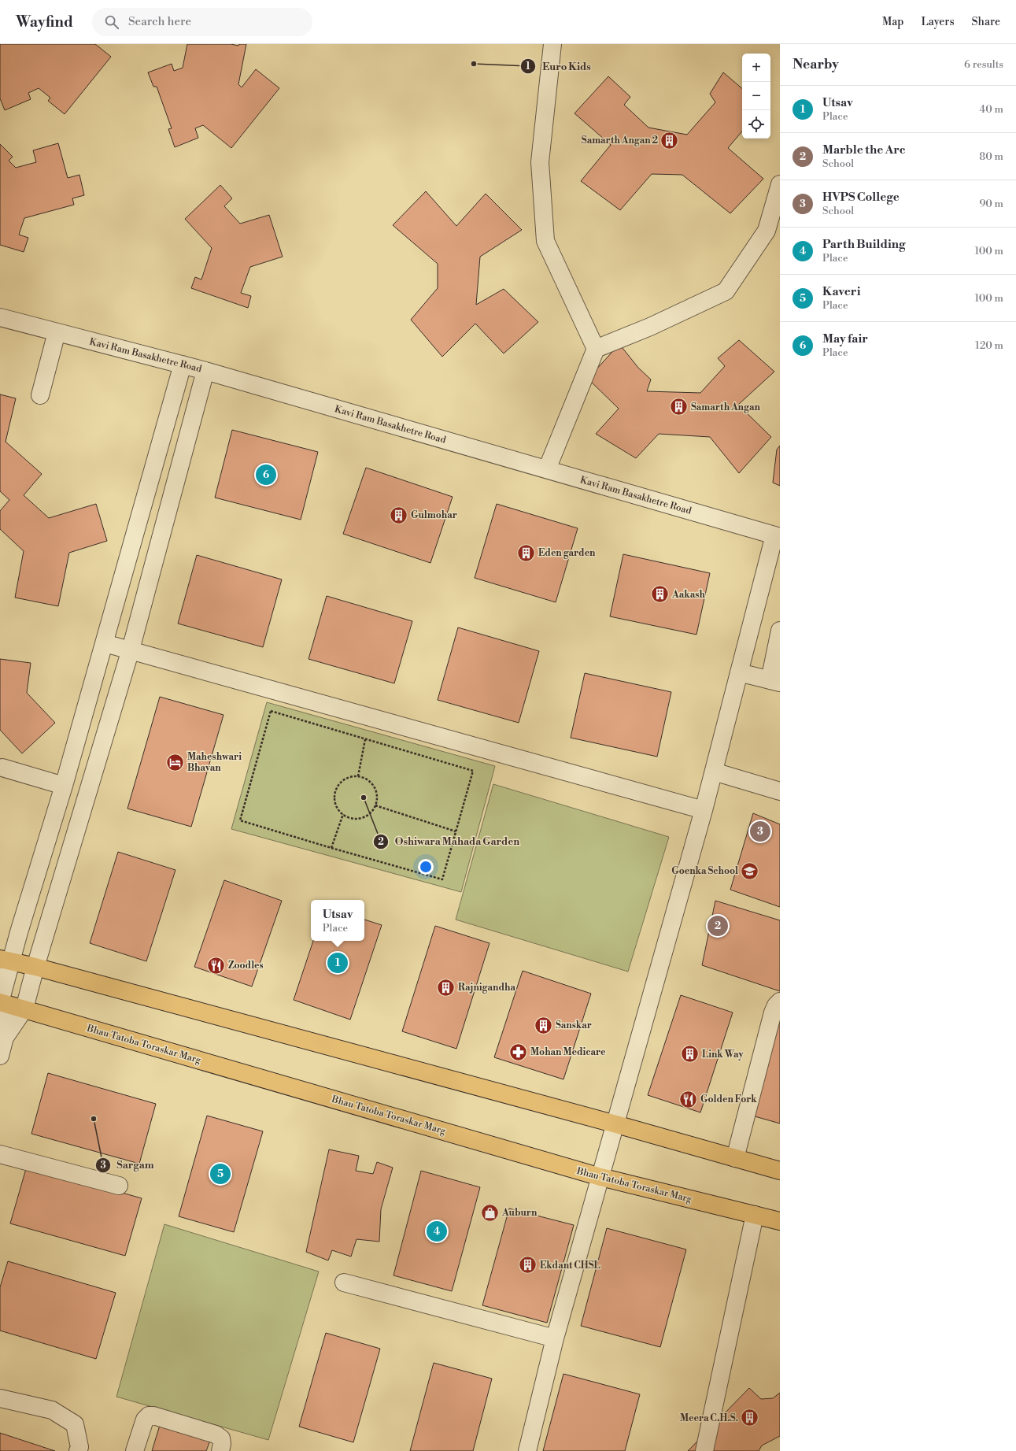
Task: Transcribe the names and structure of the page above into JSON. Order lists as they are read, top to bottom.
{
  "streets": {
    "main road": ["Bhau Tatoba Toraskar Marg"],
    "street": ["Kavi Ram Basakhetre Road"]
  },
  "places": {
    "other": ["Euro Kids", "Oshiwara Mahada Garden", "Sargam"],
    "building": [
      "Samarth Angan 2",
      "Samarth Angan",
      "Gulmohar",
      "Eden garden",
      "Aakash",
      "Rajnigandha",
      "Sanskar",
      "Link Way",
      "Ekdant CHSL",
      "Meera C.H.S."
    ],
    "hotel": ["Maheshwari Bhavan"],
    "school or university": ["Goenka School"],
    "restaurant": ["Zoodles", "Golden Fork"],
    "pharmacy": ["Mohan Medicare"],
    "shop": ["Auburn"]
  },
  "page": {
    "header": "Wayfind",
    "search": "Search here",
    "nav": ["Map", "Layers", "Share"],
    "heading": ["Nearby", "6 results"],
    "map_buttons": ["+", "−"],
    "list": [
      {
        "mark": "1",
        "name": "Utsav",
        "note": "Place",
        "value": "40 m"
      },
      {
        "mark": "2",
        "name": "Marble the Arc",
        "note": "School",
        "value": "80 m"
      },
      {
        "mark": "3",
        "name": "HVPS College",
        "note": "School",
        "value": "90 m"
      },
      {
        "mark": "4",
        "name": "Parth Building",
        "note": "Place",
        "value": "100 m"
      },
      {
        "mark": "5",
        "name": "Kaveri",
        "note": "Place",
        "value": "100 m"
      },
      {
        "mark": "6",
        "name": "May fair",
        "note": "Place",
        "value": "120 m"
      }
    ],
    "pins": [
      "6",
      "3",
      "2",
      "1",
      "5",
      "4"
    ],
    "popup": ["Utsav", "Place"]
  }
}
